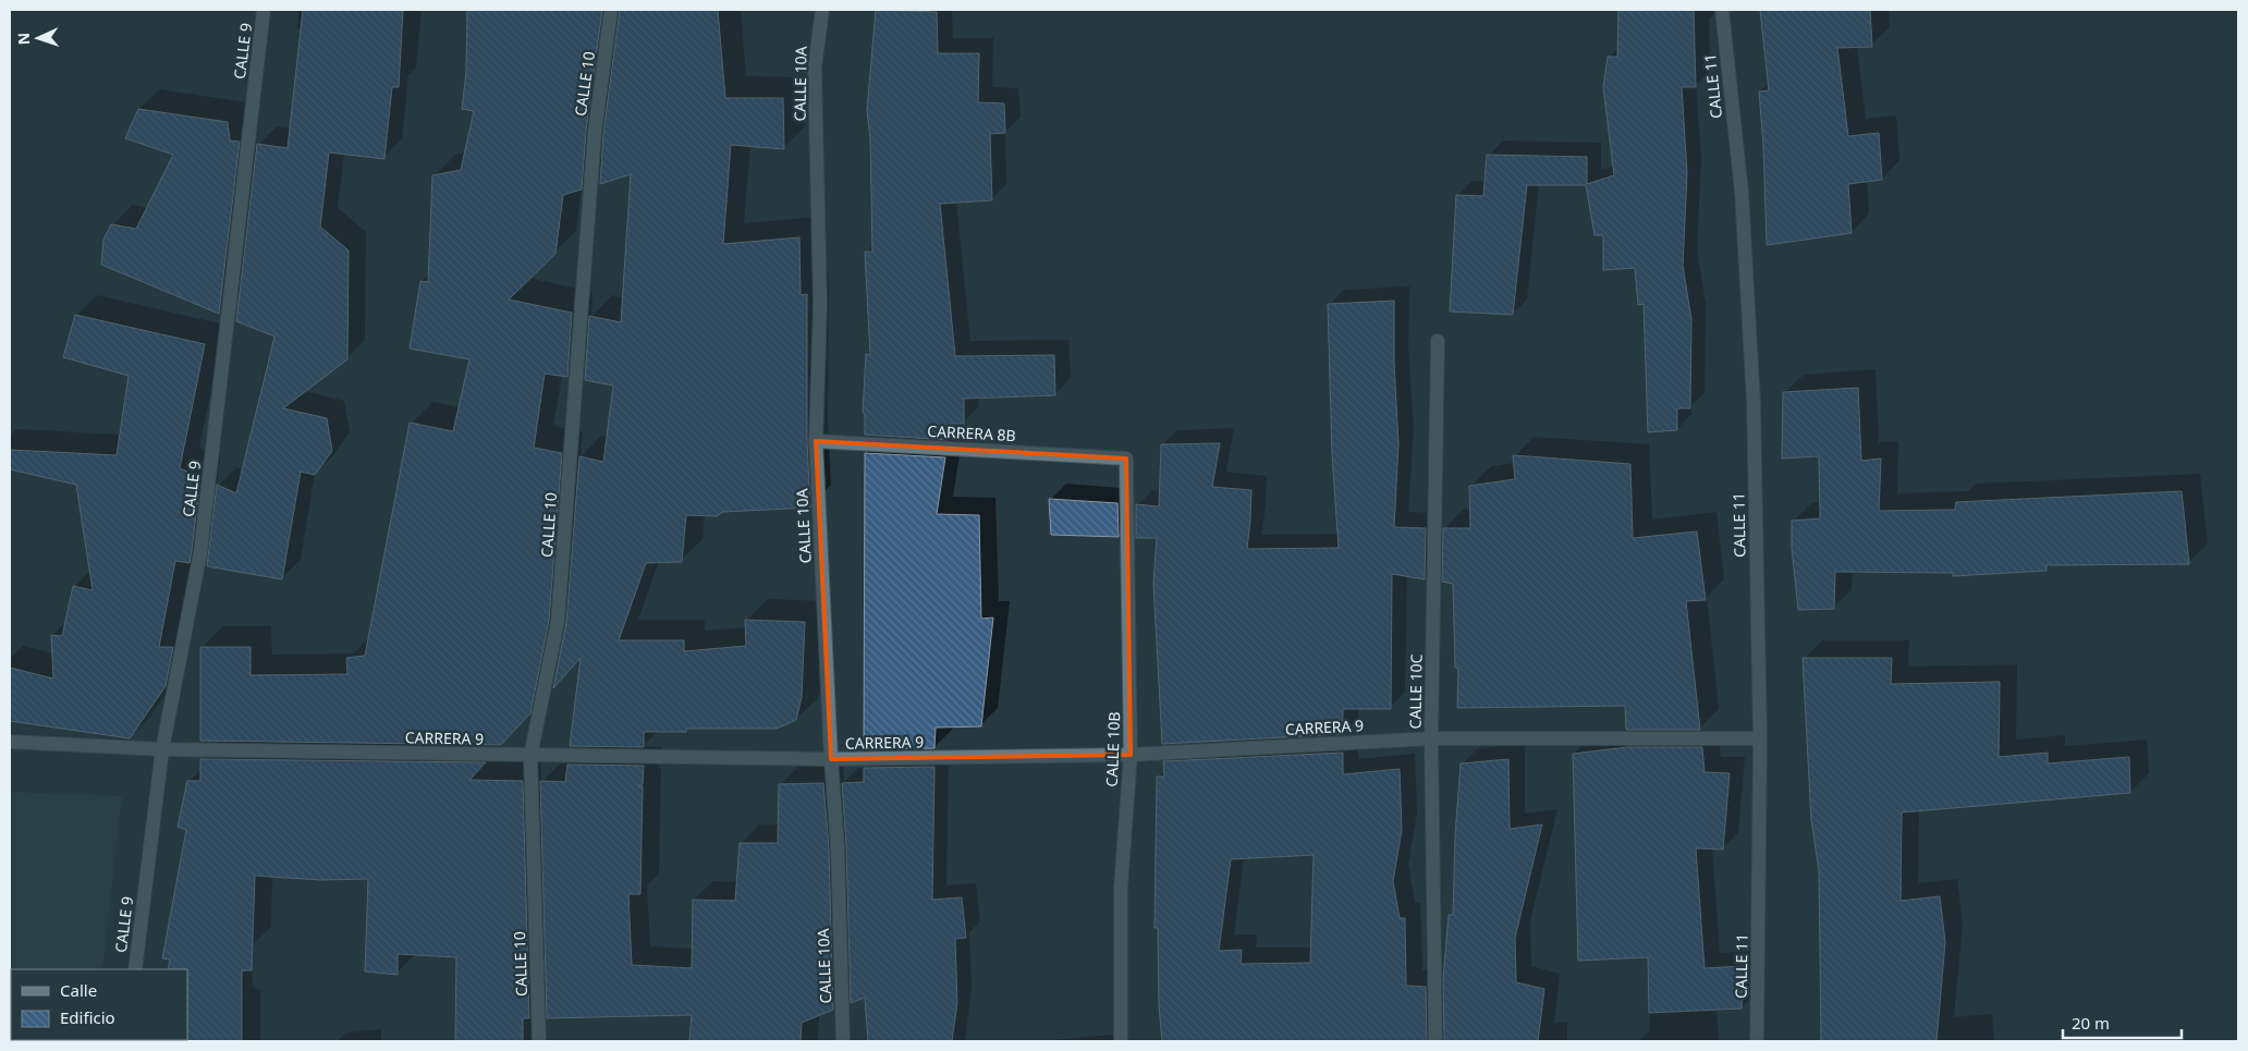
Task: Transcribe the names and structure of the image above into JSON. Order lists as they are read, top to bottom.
{
  "streets": {
    "street": [
      "CALLE 9",
      "CALLE 10",
      "CALLE 10A",
      "CALLE 11",
      "CARRERA 8B",
      "CALLE 10C",
      "CARRERA 9",
      "CALLE 10B"
    ]
  },
  "crossings": [
    ["CALLE 9", "CARRERA 9"],
    ["CALLE 10", "CARRERA 9"],
    ["CALLE 10A", "CARRERA 8B"],
    ["CALLE 10A", "CARRERA 9"],
    ["CALLE 11", "CARRERA 9"],
    ["CARRERA 8B", "CALLE 10B"],
    ["CALLE 10C", "CARRERA 9"],
    ["CARRERA 9", "CALLE 10B"]
  ],
  "legend": ["Calle", "Edificio"],
  "scale_bar": "20 m",
  "north": "left"
}
